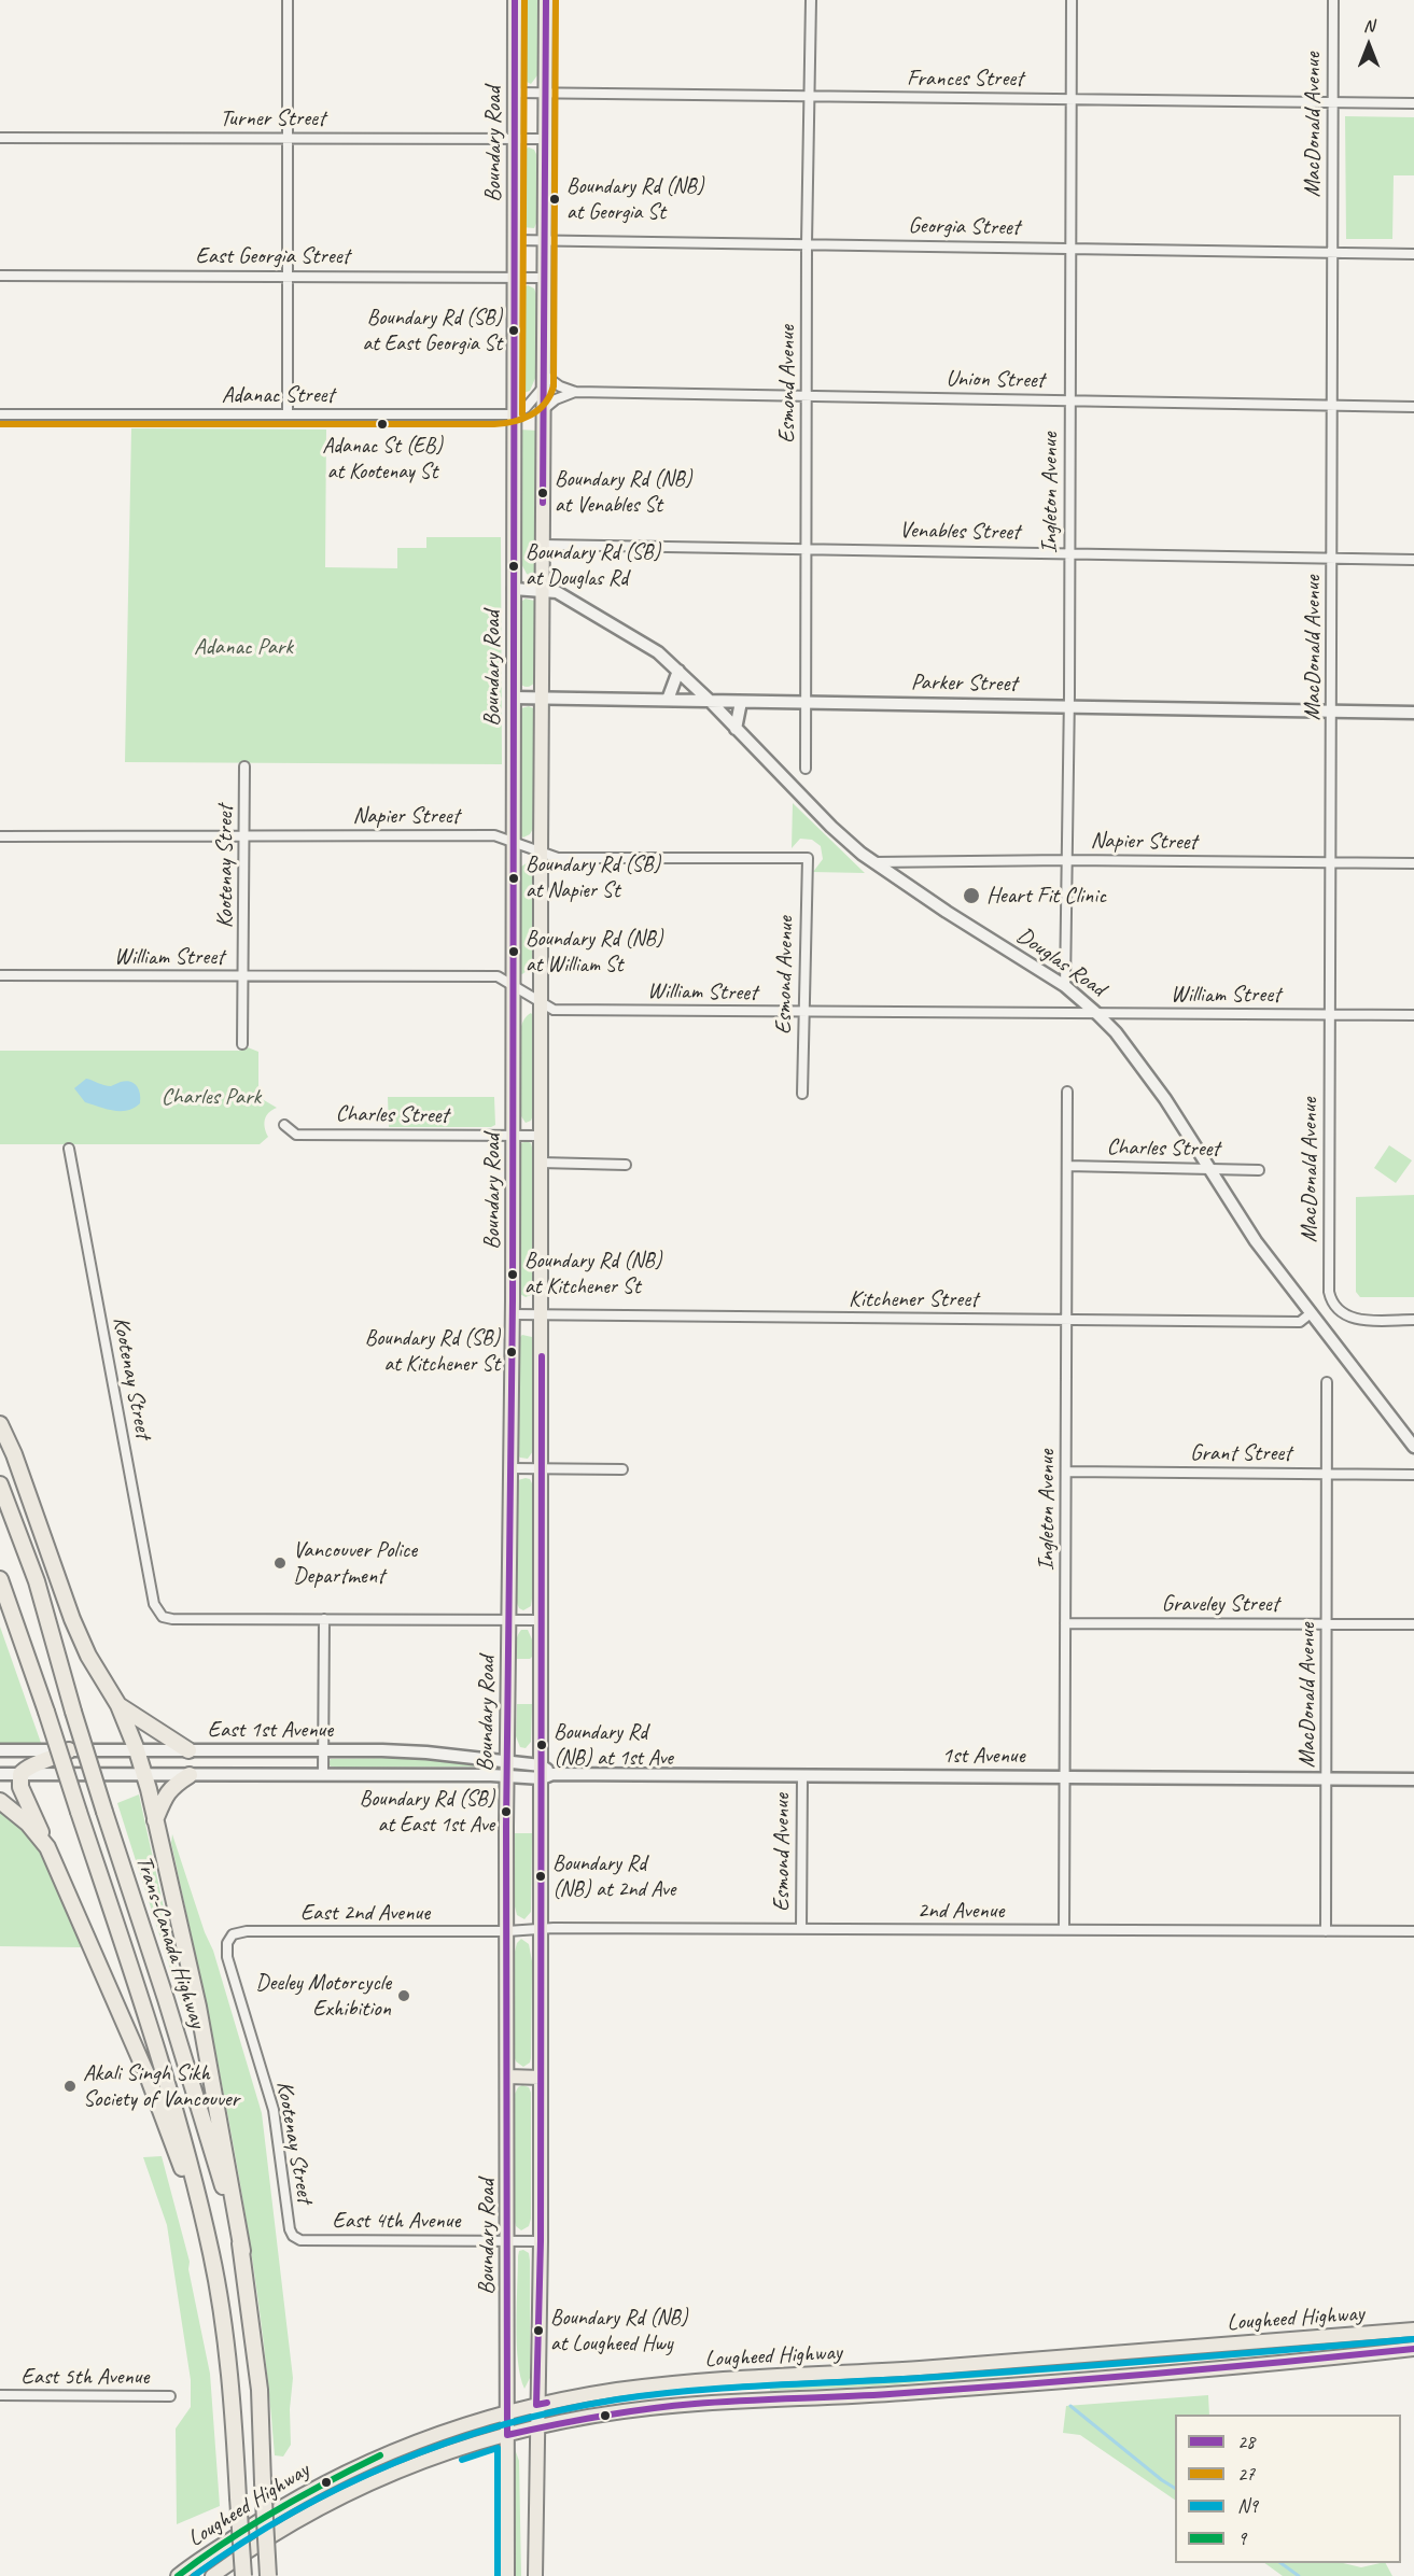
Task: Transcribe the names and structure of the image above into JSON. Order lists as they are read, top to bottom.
{
  "streets": {
    "highway": ["Trans-Canada Highway"],
    "main road": ["Boundary Road", "Lougheed Highway"],
    "street": [
      "Frances Street",
      "Turner Street",
      "MacDonald Avenue",
      "Georgia Street",
      "East Georgia Street",
      "Union Street",
      "Esmond Avenue",
      "Adanac Street",
      "Ingleton Avenue",
      "Venables Street",
      "Parker Street",
      "Napier Street",
      "Kootenay Street",
      "William Street",
      "Douglas Road",
      "Charles Street",
      "Kitchener Street",
      "Grant Street",
      "Graveley Street",
      "East 1st Avenue",
      "1st Avenue",
      "2nd Avenue",
      "East 2nd Avenue",
      "East 4th Avenue",
      "East 5th Avenue"
    ]
  },
  "crossings": [
    ["Frances Street", "MacDonald Avenue"],
    ["Frances Street", "Boundary Road"],
    ["Frances Street", "Esmond Avenue"],
    ["Frances Street", "Ingleton Avenue"],
    ["Turner Street", "Boundary Road"],
    ["MacDonald Avenue", "Georgia Street"],
    ["MacDonald Avenue", "Union Street"],
    ["MacDonald Avenue", "Venables Street"],
    ["MacDonald Avenue", "Parker Street"],
    ["MacDonald Avenue", "Napier Street"],
    ["MacDonald Avenue", "William Street"],
    ["MacDonald Avenue", "Grant Street"],
    ["MacDonald Avenue", "Graveley Street"],
    ["MacDonald Avenue", "1st Avenue"],
    ["MacDonald Avenue", "2nd Avenue"],
    ["Boundary Road", "Georgia Street"],
    ["Boundary Road", "East Georgia Street"],
    ["Boundary Road", "Adanac Street"],
    ["Boundary Road", "Parker Street"],
    ["Boundary Road", "Napier Street"],
    ["Boundary Road", "William Street"],
    ["Boundary Road", "Douglas Road"],
    ["Boundary Road", "Charles Street"],
    ["Boundary Road", "Kitchener Street"],
    ["Boundary Road", "East 1st Avenue"],
    ["Boundary Road", "2nd Avenue"],
    ["Boundary Road", "East 2nd Avenue"],
    ["Boundary Road", "East 4th Avenue"],
    ["Boundary Road", "Lougheed Highway"],
    ["Georgia Street", "Esmond Avenue"],
    ["Georgia Street", "Ingleton Avenue"],
    ["Union Street", "Esmond Avenue"],
    ["Union Street", "Ingleton Avenue"],
    ["Esmond Avenue", "Venables Street"],
    ["Esmond Avenue", "Parker Street"],
    ["Esmond Avenue", "Napier Street"],
    ["Esmond Avenue", "William Street"],
    ["Esmond Avenue", "1st Avenue"],
    ["Esmond Avenue", "2nd Avenue"],
    ["Ingleton Avenue", "Venables Street"],
    ["Ingleton Avenue", "Parker Street"],
    ["Ingleton Avenue", "Napier Street"],
    ["Ingleton Avenue", "Douglas Road"],
    ["Ingleton Avenue", "Charles Street"],
    ["Ingleton Avenue", "Kitchener Street"],
    ["Ingleton Avenue", "Grant Street"],
    ["Ingleton Avenue", "Graveley Street"],
    ["Ingleton Avenue", "1st Avenue"],
    ["Ingleton Avenue", "2nd Avenue"],
    ["Parker Street", "Douglas Road"],
    ["Napier Street", "Kootenay Street"],
    ["Napier Street", "Douglas Road"],
    ["Kootenay Street", "William Street"],
    ["Kootenay Street", "East 2nd Avenue"],
    ["Kootenay Street", "East 4th Avenue"],
    ["William Street", "Douglas Road"],
    ["Douglas Road", "Charles Street"],
    ["Douglas Road", "Kitchener Street"],
    ["East 1st Avenue", "1st Avenue"],
    ["2nd Avenue", "East 2nd Avenue"]
  ],
  "parks": ["Adanac Park", "Charles Park"],
  "places": [
    "Boundary Rd (NB) at Georgia St",
    "Boundary Rd (SB) at East Georgia St",
    "Adanac St (EB) at Kootenay St",
    "Boundary Rd (NB) at Venables St",
    "Boundary Rd (SB) at Douglas Rd",
    "Boundary Rd (SB) at Napier St",
    "Heart Fit Clinic",
    "Boundary Rd (NB) at William St",
    "Boundary Rd (NB) at Kitchener St",
    "Boundary Rd (SB) at Kitchener St",
    "Vancouver Police Department",
    "Boundary Rd (NB) at 1st Ave",
    "Boundary Rd (SB) at East 1st Ave",
    "Boundary Rd (NB) at 2nd Ave",
    "Deeley Motorcycle Exhibition",
    "Akali Singh Sikh Society of Vancouver",
    "Boundary Rd (NB) at Lougheed Hwy"
  ],
  "lines": [
    "transit line 28",
    "transit line 27",
    "transit line N9",
    "transit line 9"
  ],
  "legend": [
    "28",
    "27",
    "N9",
    "9"
  ],
  "north": "top"
}
